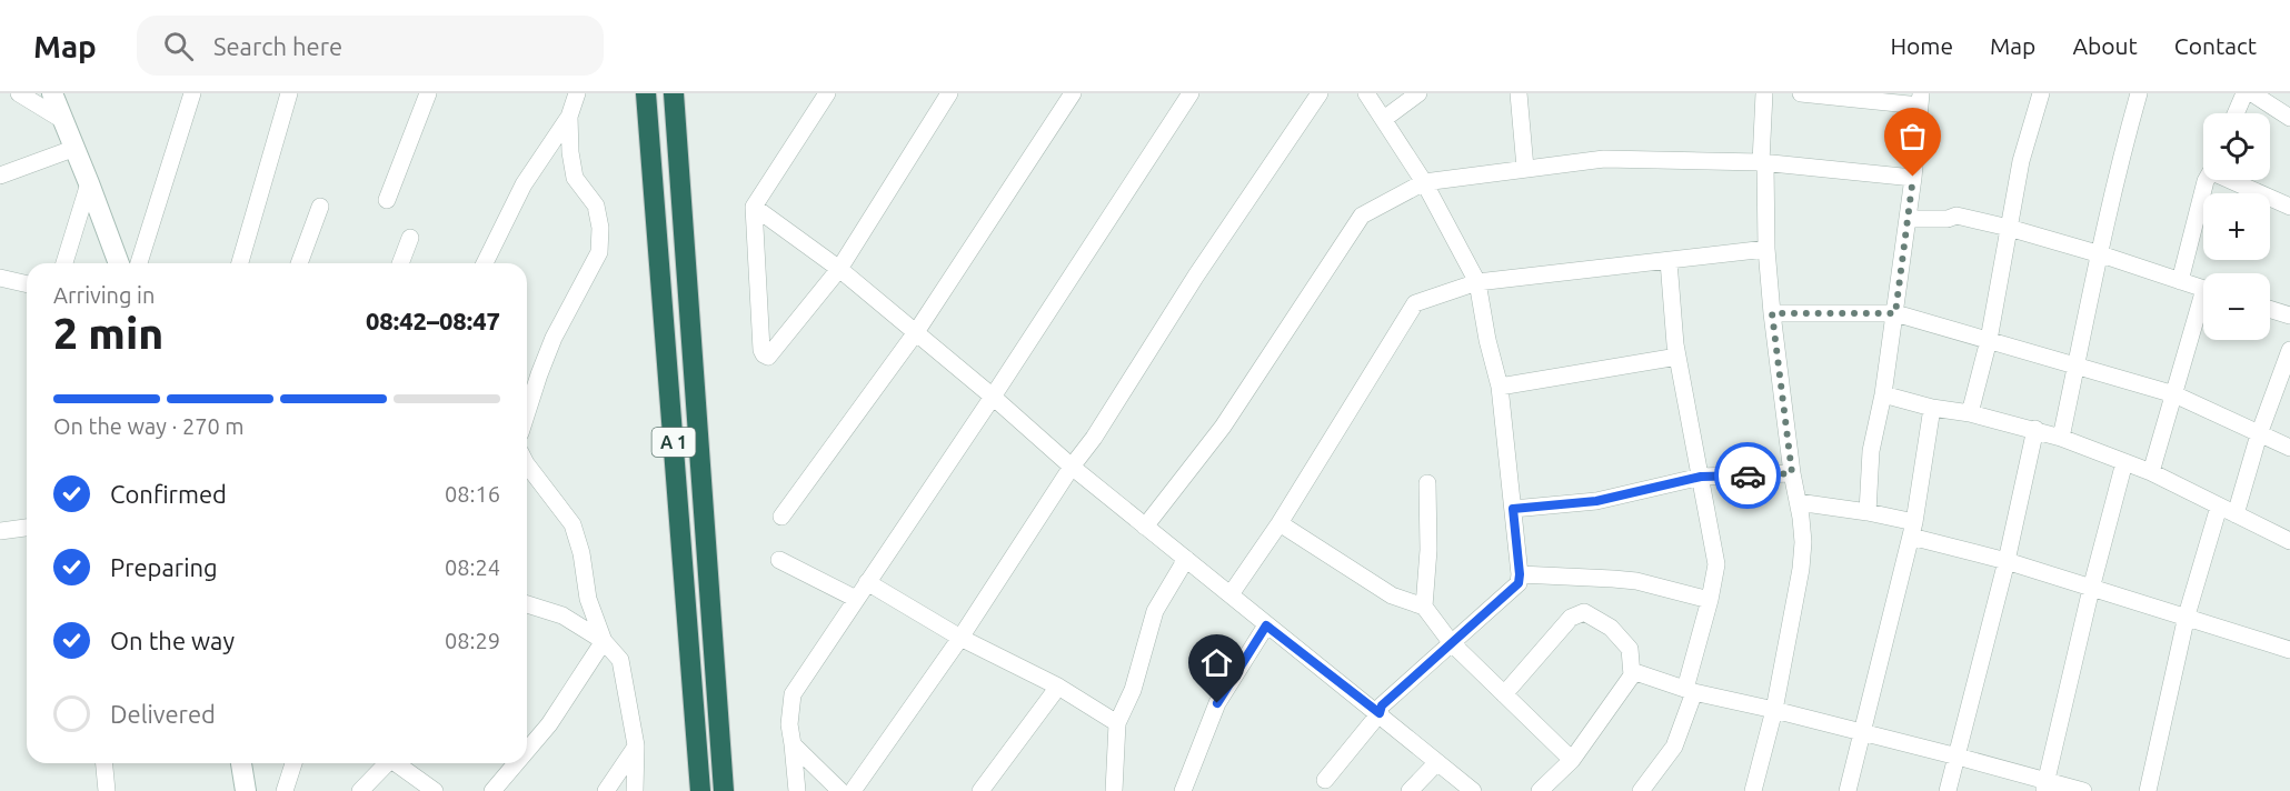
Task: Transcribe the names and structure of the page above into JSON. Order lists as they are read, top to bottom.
{
  "streets": {
    "highway": ["A 1"]
  },
  "page": {
    "header": "Map",
    "search": "Search here",
    "nav": [
      "Home",
      "Map",
      "About",
      "Contact"
    ],
    "map_buttons": ["+", "−"],
    "heading": ["2 min", "Arriving in", "08:42–08:47"],
    "bar": "On the way · 270 m",
    "list": [
      ["Confirmed", "08:16"],
      ["Preparing", "08:24"],
      ["On the way", "08:29"],
      "Delivered"
    ]
  }
}
